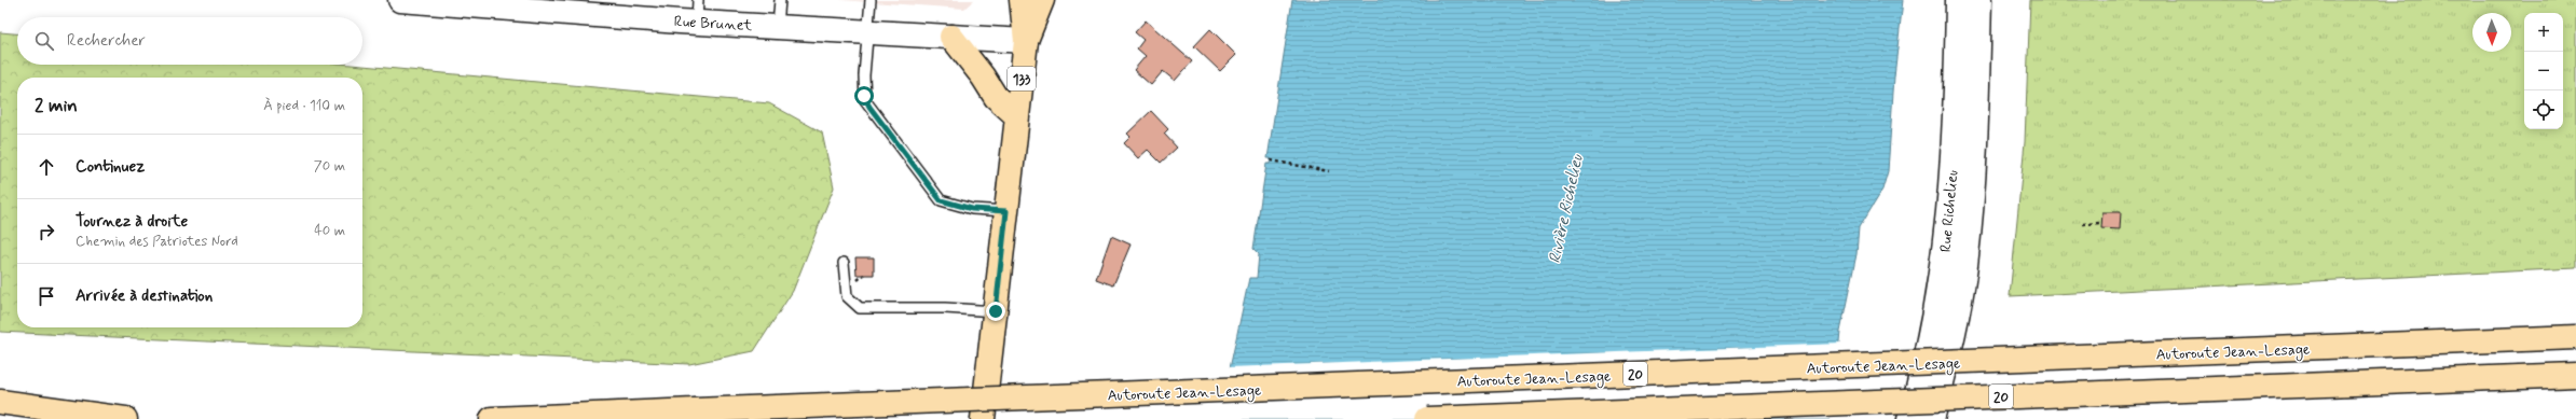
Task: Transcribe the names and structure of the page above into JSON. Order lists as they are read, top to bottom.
{
  "streets": {
    "main road": [
      "Rue Brunet",
      "133",
      "Rue Richelieu",
      "Autoroute Jean-Lesage",
      "20"
    ]
  },
  "crossings": [
    ["Rue Brunet", "133"]
  ],
  "water": ["Rivière Richelieu"],
  "north": "bottom",
  "page": {
    "map_buttons": ["+", "−"],
    "search": "Rechercher",
    "heading": ["2 min", "À pied · 110 m"],
    "list": [
      ["Continuez", "70 m"],
      ["Tournez à droite", "Chemin des Patriotes Nord", "40 m"],
      "Arrivée à destination"
    ]
  }
}
